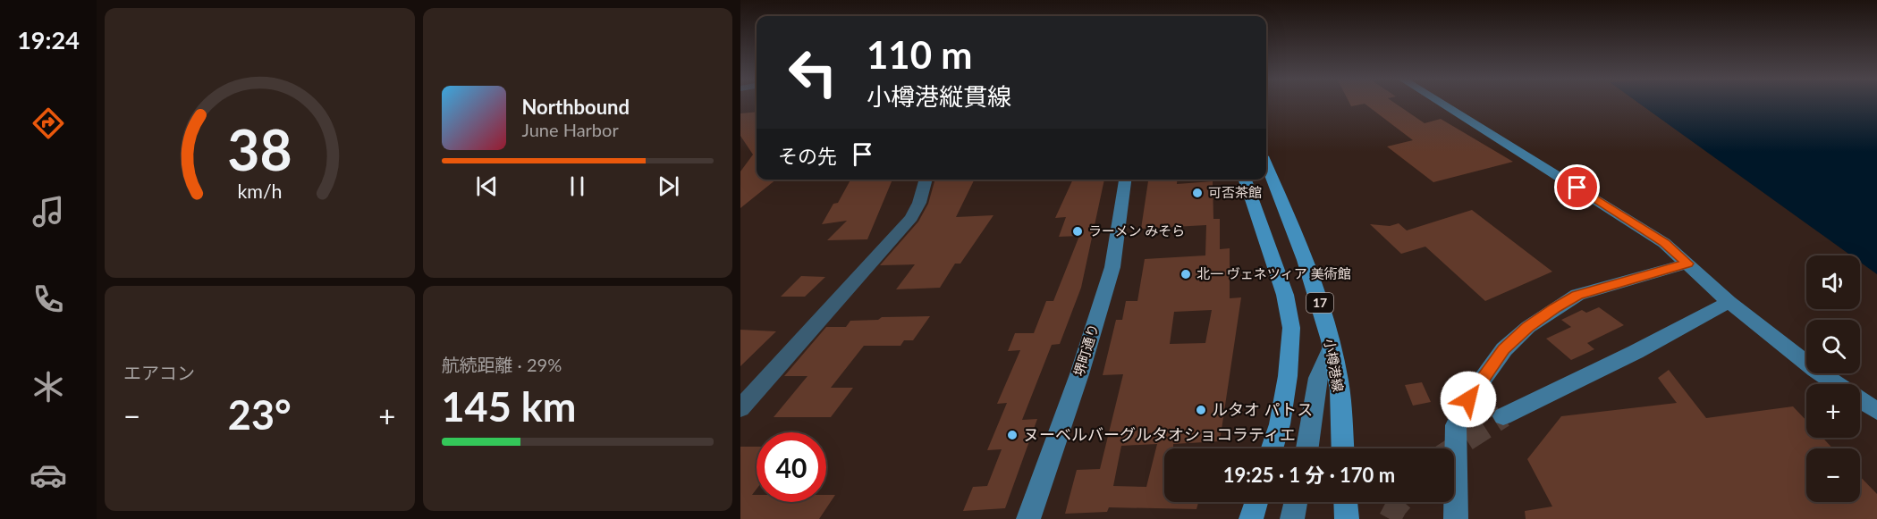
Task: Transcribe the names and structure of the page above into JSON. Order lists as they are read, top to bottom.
{
  "streets": {
    "main road": ["17", "小樽港線"],
    "street": ["堺町通り"]
  },
  "places": [
    "可否茶館",
    "ラーメン みそら",
    "北一 ヴェネツィア 美術館",
    "ルタオ パトス",
    "ヌーベルバーグルタオショコラティエ"
  ],
  "page": {
    "tabs": "19:24",
    "turn": ["110 m", "小樽港縦貫線"],
    "song": ["Northbound", "June Harbor"],
    "then": "その先",
    "map_buttons": ["+", "−"],
    "tile": [
      "エアコン",
      ["航続距離 · 29%", "145 km"]
    ],
    "heat": ["−", "23°", "+"],
    "limit": "40",
    "trip": "19:25 · 1 分 · 170 m",
    "gauge": ["38", "km/h"]
  }
}
